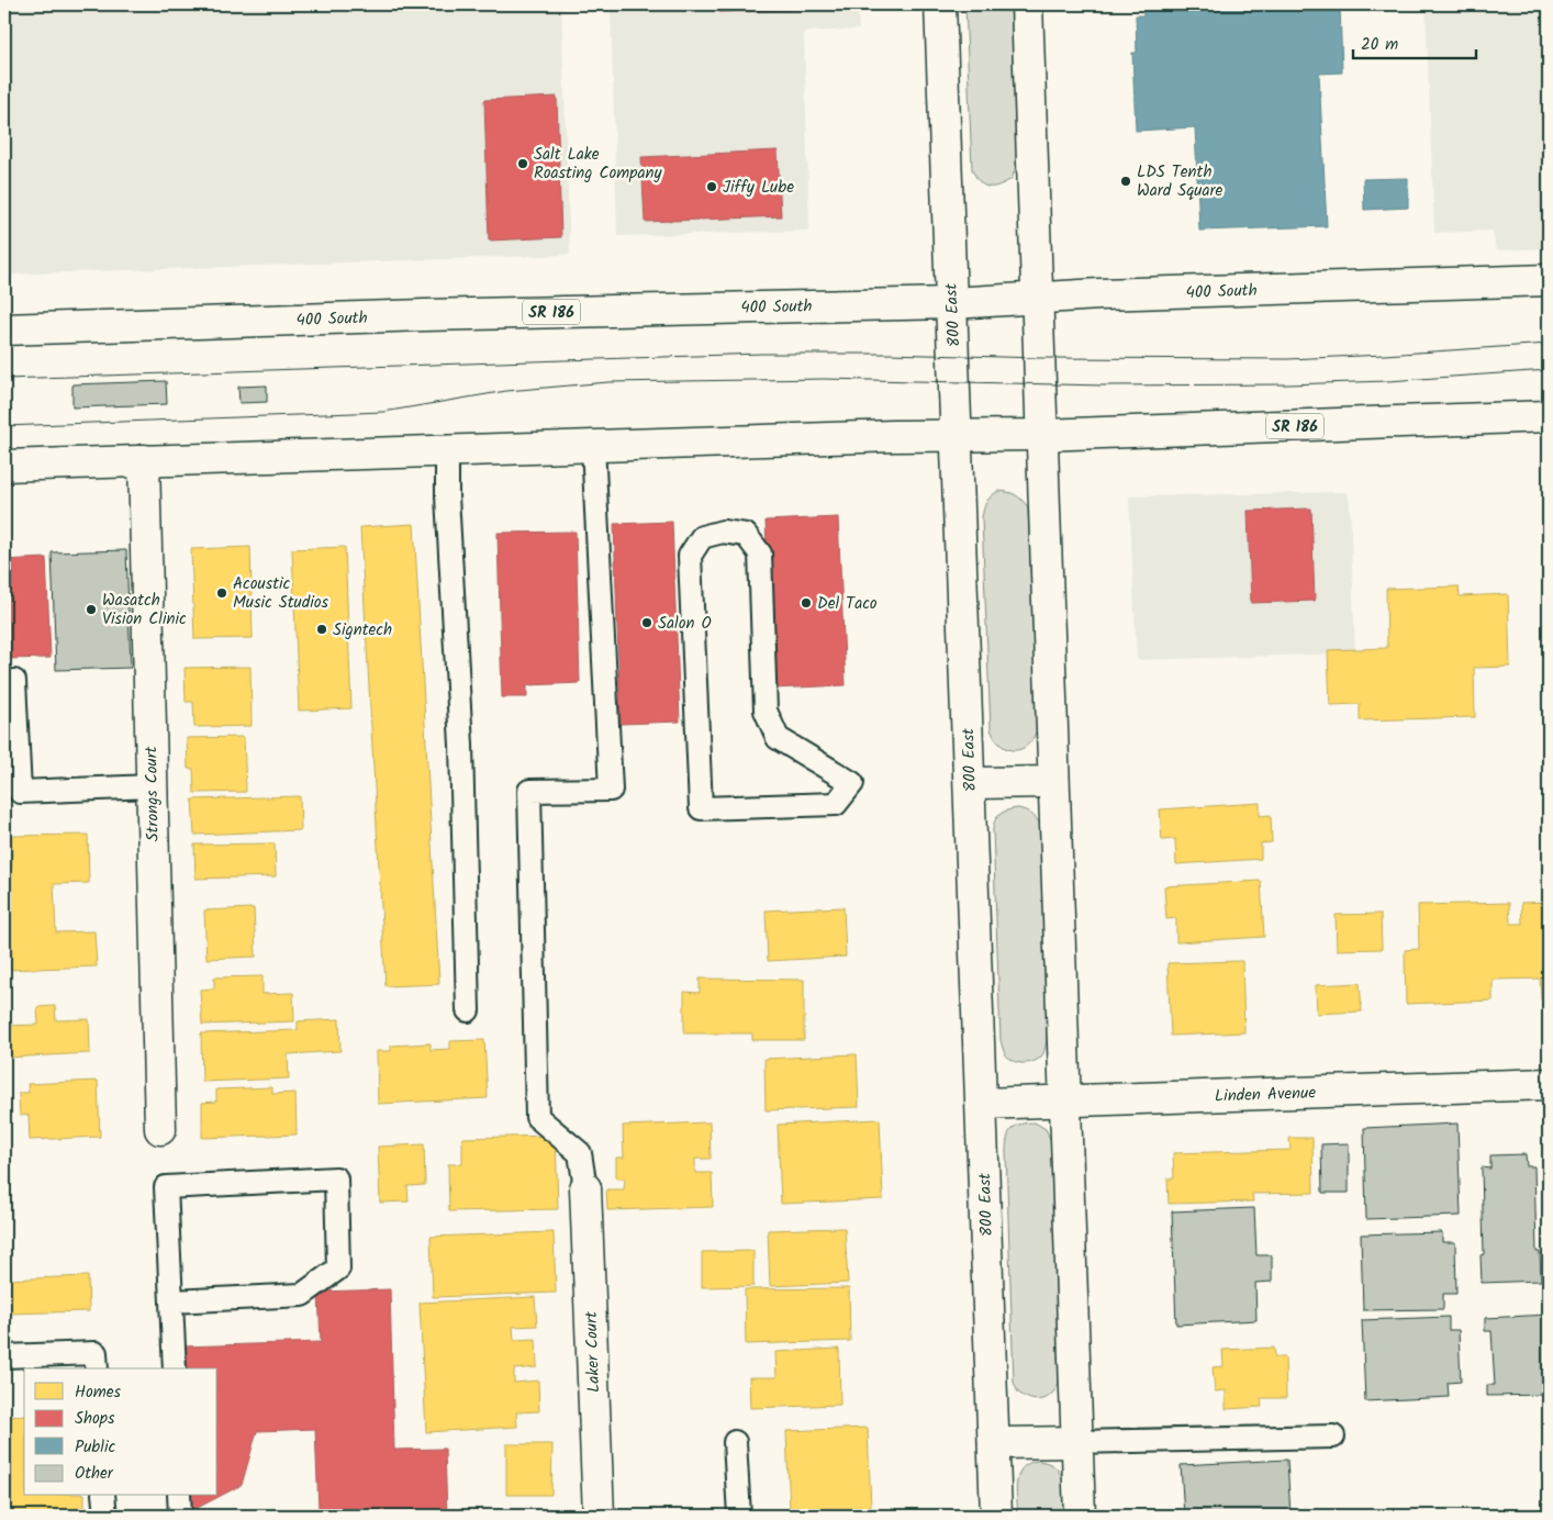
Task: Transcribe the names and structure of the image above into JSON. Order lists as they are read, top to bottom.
{
  "streets": {
    "street": [
      "400 South",
      "SR 186",
      "800 East",
      "Strongs Court",
      "Linden Avenue",
      "Laker Court"
    ]
  },
  "crossings": [
    ["400 South", "800 East"],
    ["SR 186", "800 East"],
    ["SR 186", "Strongs Court"],
    ["800 East", "Linden Avenue"]
  ],
  "places": [
    "Salt Lake Roasting Company",
    "LDS Tenth Ward Square",
    "Jiffy Lube",
    "Acoustic Music Studios",
    "Del Taco",
    "Wasatch Vision Clinic",
    "Salon O",
    "Signtech"
  ],
  "legend": [
    "Homes",
    "Shops",
    "Public",
    "Other"
  ],
  "scale_bar": "20 m"
}
